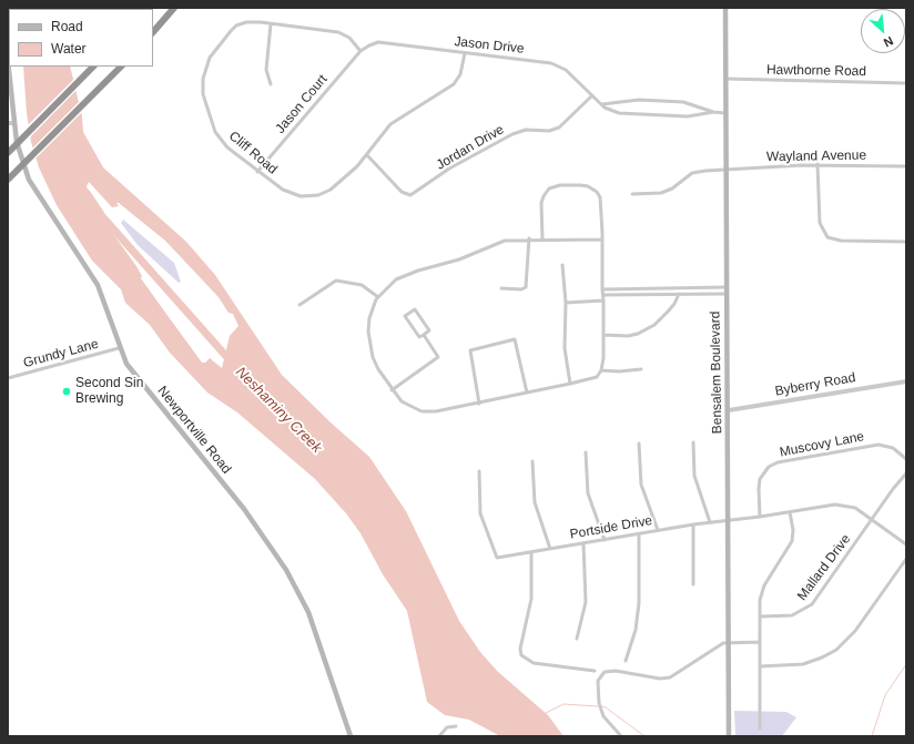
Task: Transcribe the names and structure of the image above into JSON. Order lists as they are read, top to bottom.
{
  "streets": {
    "main road": ["Bensalem Boulevard", "Newportville Road"],
    "street": [
      "Jason Drive",
      "Hawthorne Road",
      "Jason Court",
      "Jordan Drive",
      "Cliff Road",
      "Wayland Avenue",
      "Grundy Lane",
      "Byberry Road",
      "Muscovy Lane",
      "Portside Drive",
      "Mallard Drive"
    ]
  },
  "crossings": [
    ["Jason Drive", "Jason Court"],
    ["Jason Drive", "Jordan Drive"],
    ["Jason Drive", "Cliff Road"],
    ["Jason Drive", "Bensalem Boulevard"],
    ["Hawthorne Road", "Bensalem Boulevard"],
    ["Jason Court", "Cliff Road"],
    ["Jordan Drive", "Cliff Road"],
    ["Wayland Avenue", "Bensalem Boulevard"],
    ["Grundy Lane", "Newportville Road"],
    ["Bensalem Boulevard", "Byberry Road"],
    ["Bensalem Boulevard", "Portside Drive"]
  ],
  "water": ["Neshaminy Creek"],
  "places": ["Second Sin Brewing"],
  "legend": ["Road", "Water"],
  "north": "bottom right"
}
